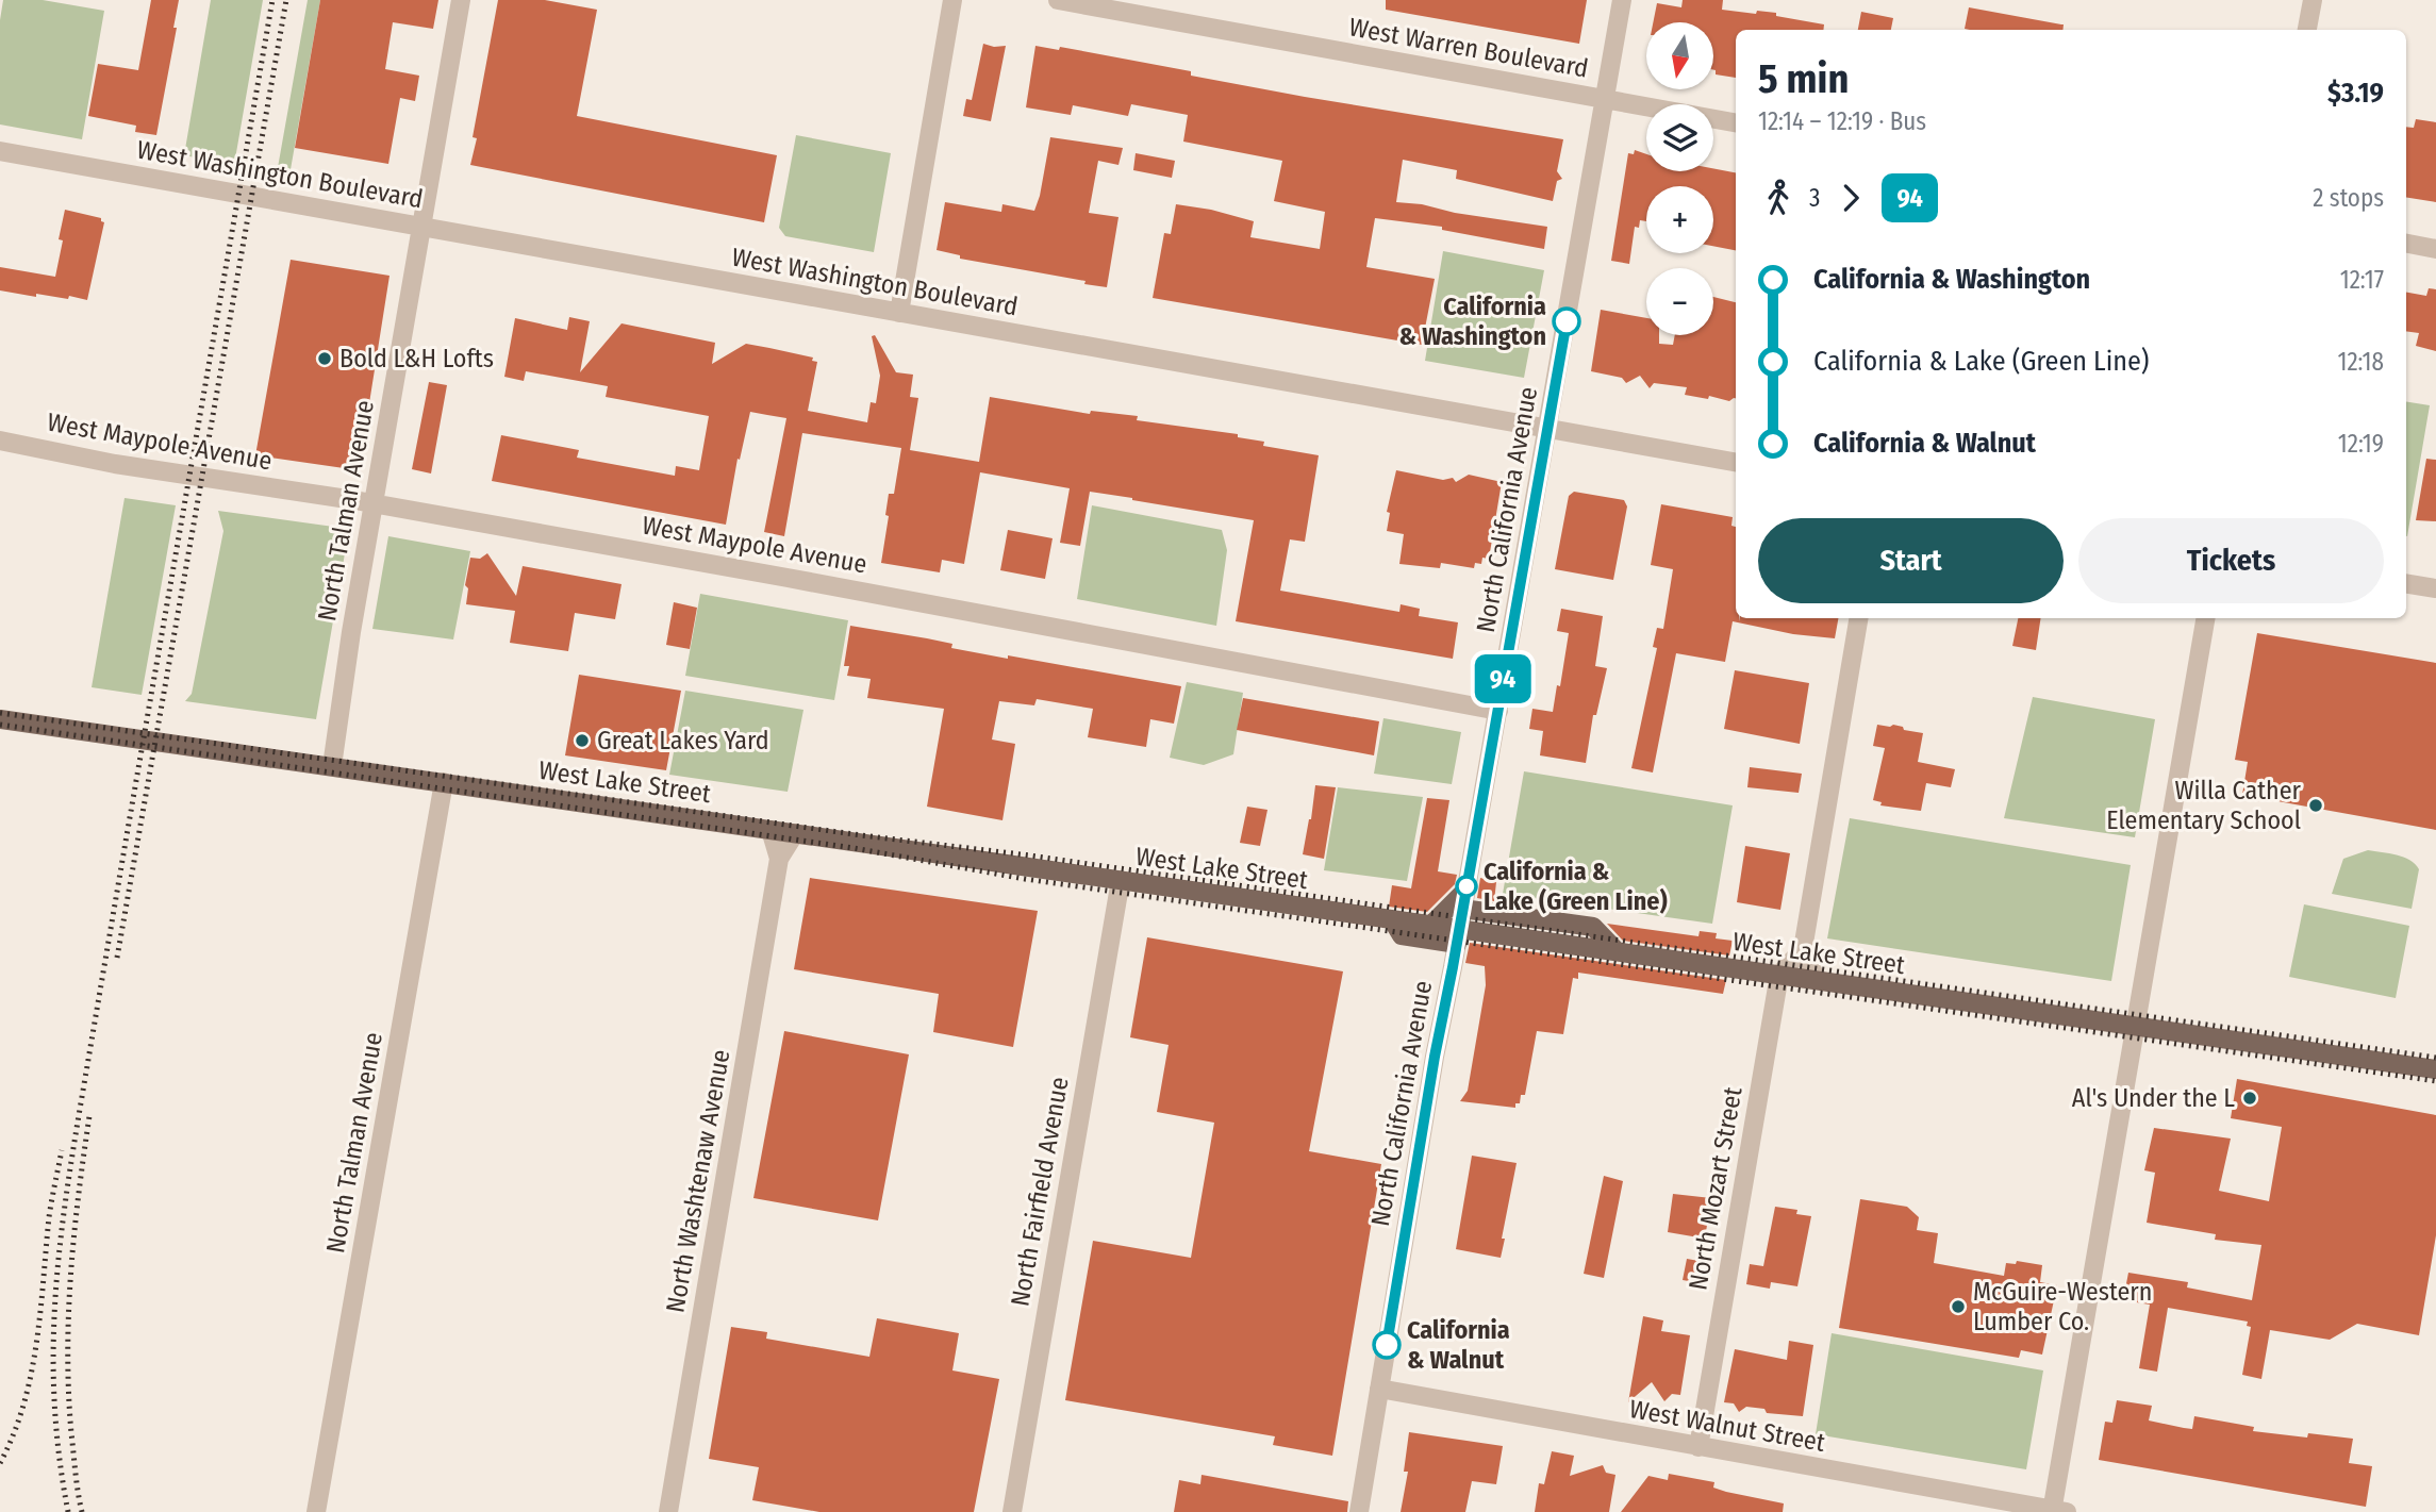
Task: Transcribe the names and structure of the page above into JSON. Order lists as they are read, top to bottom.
{
  "streets": {
    "main road": ["West Lake Street"],
    "street": [
      "West Warren Boulevard",
      "West Washington Boulevard",
      "West Maypole Avenue",
      "North California Avenue",
      "North Talman Avenue",
      "North Washtenaw Avenue",
      "North Mozart Street",
      "North Fairfield Avenue",
      "West Walnut Street"
    ]
  },
  "crossings": [
    ["West Warren Boulevard", "North California Avenue"],
    ["West Washington Boulevard", "North California Avenue"],
    ["West Washington Boulevard", "North Talman Avenue"],
    ["West Maypole Avenue", "North California Avenue"],
    ["West Maypole Avenue", "North Talman Avenue"],
    ["North California Avenue", "West Lake Street"],
    ["North California Avenue", "West Walnut Street"],
    ["North Talman Avenue", "West Lake Street"],
    ["West Lake Street", "North Washtenaw Avenue"],
    ["West Lake Street", "North Mozart Street"],
    ["West Lake Street", "North Fairfield Avenue"],
    ["North Mozart Street", "West Walnut Street"]
  ],
  "places": [
    "California & Washington",
    "Bold L&H Lofts",
    "Great Lakes Yard",
    "Willa Cather Elementary School",
    "California & Lake (Green Line)",
    "Al's Under the L",
    "McGuire-Western Lumber Co.",
    "California & Walnut"
  ],
  "lines": ["bus line 94"],
  "north": "bottom",
  "page": {
    "on_map": "94",
    "map_buttons": ["+", "−"],
    "heading": ["5 min", "12:14 – 12:19 · Bus", "$3.19"],
    "legs": ["3", "94", "2 stops"],
    "list": [
      {
        "name": "California & Washington",
        "value": "12:17"
      },
      {
        "name": "California & Lake (Green Line)",
        "value": "12:18"
      },
      {
        "name": "California & Walnut",
        "value": "12:19"
      }
    ],
    "buttons": ["Start", "Tickets"]
  }
}
